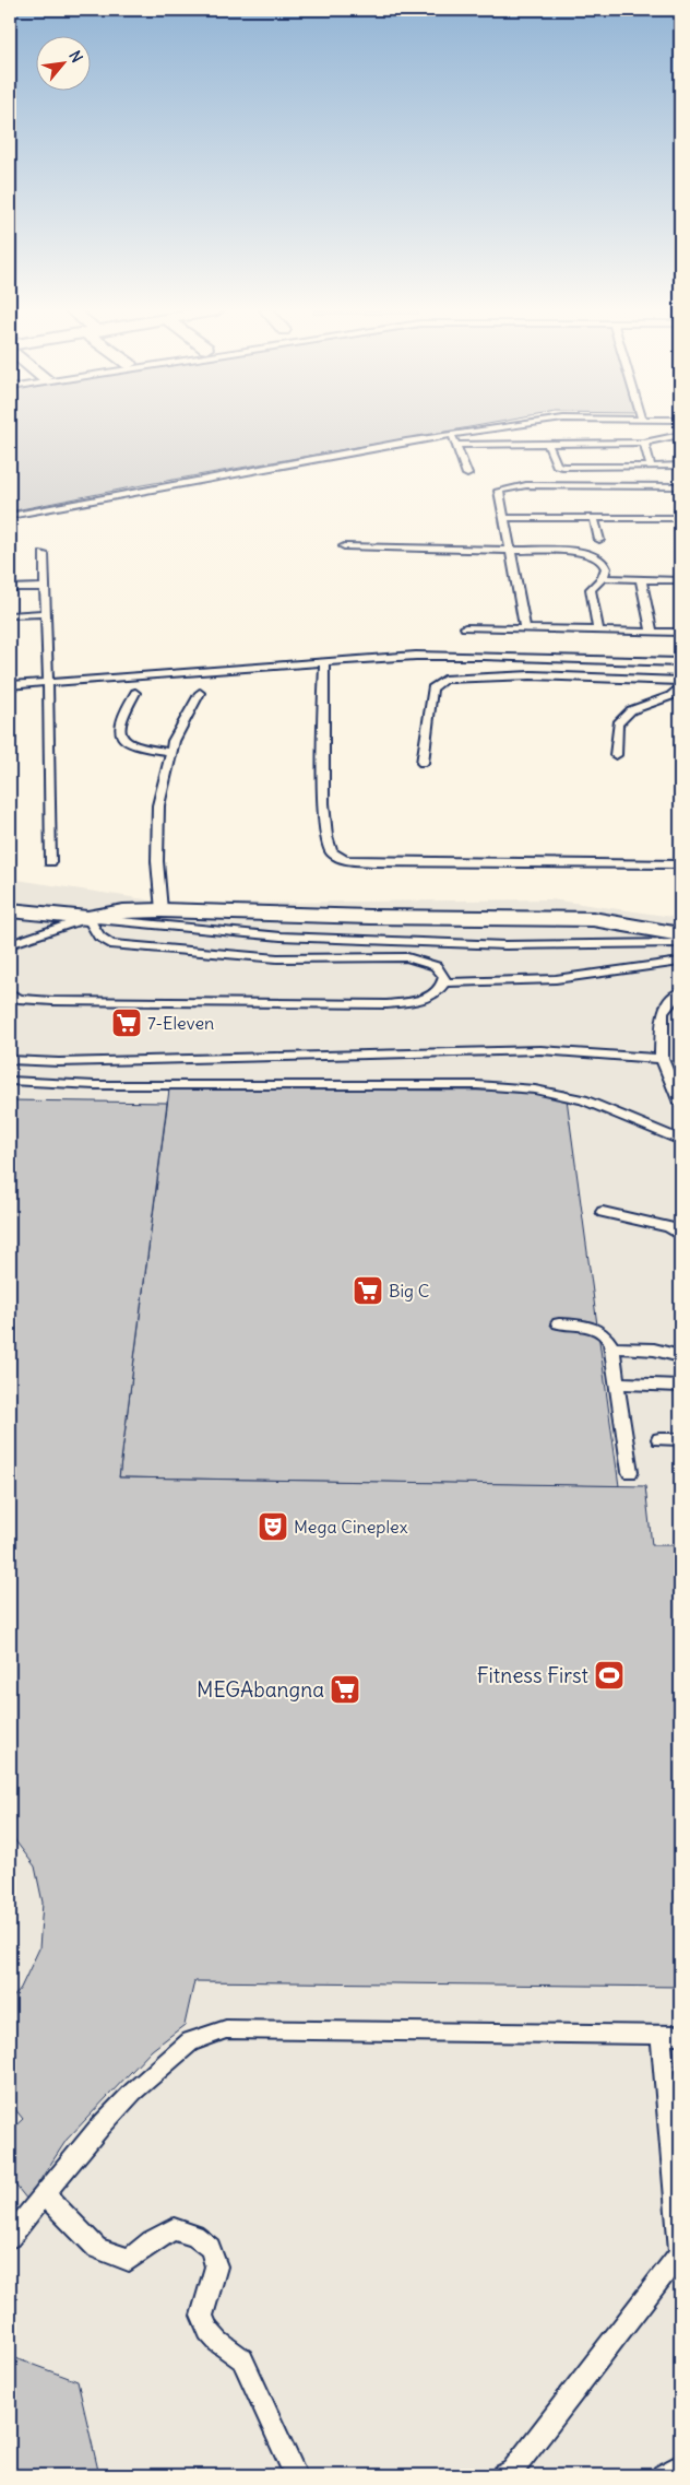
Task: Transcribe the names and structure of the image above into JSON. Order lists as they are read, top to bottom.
{
  "places": {
    "supermarket": ["7-Eleven", "Big C", "MEGAbangna"],
    "theatre": ["Mega Cineplex"],
    "sports": ["Fitness First"]
  },
  "north": "top right"
}
